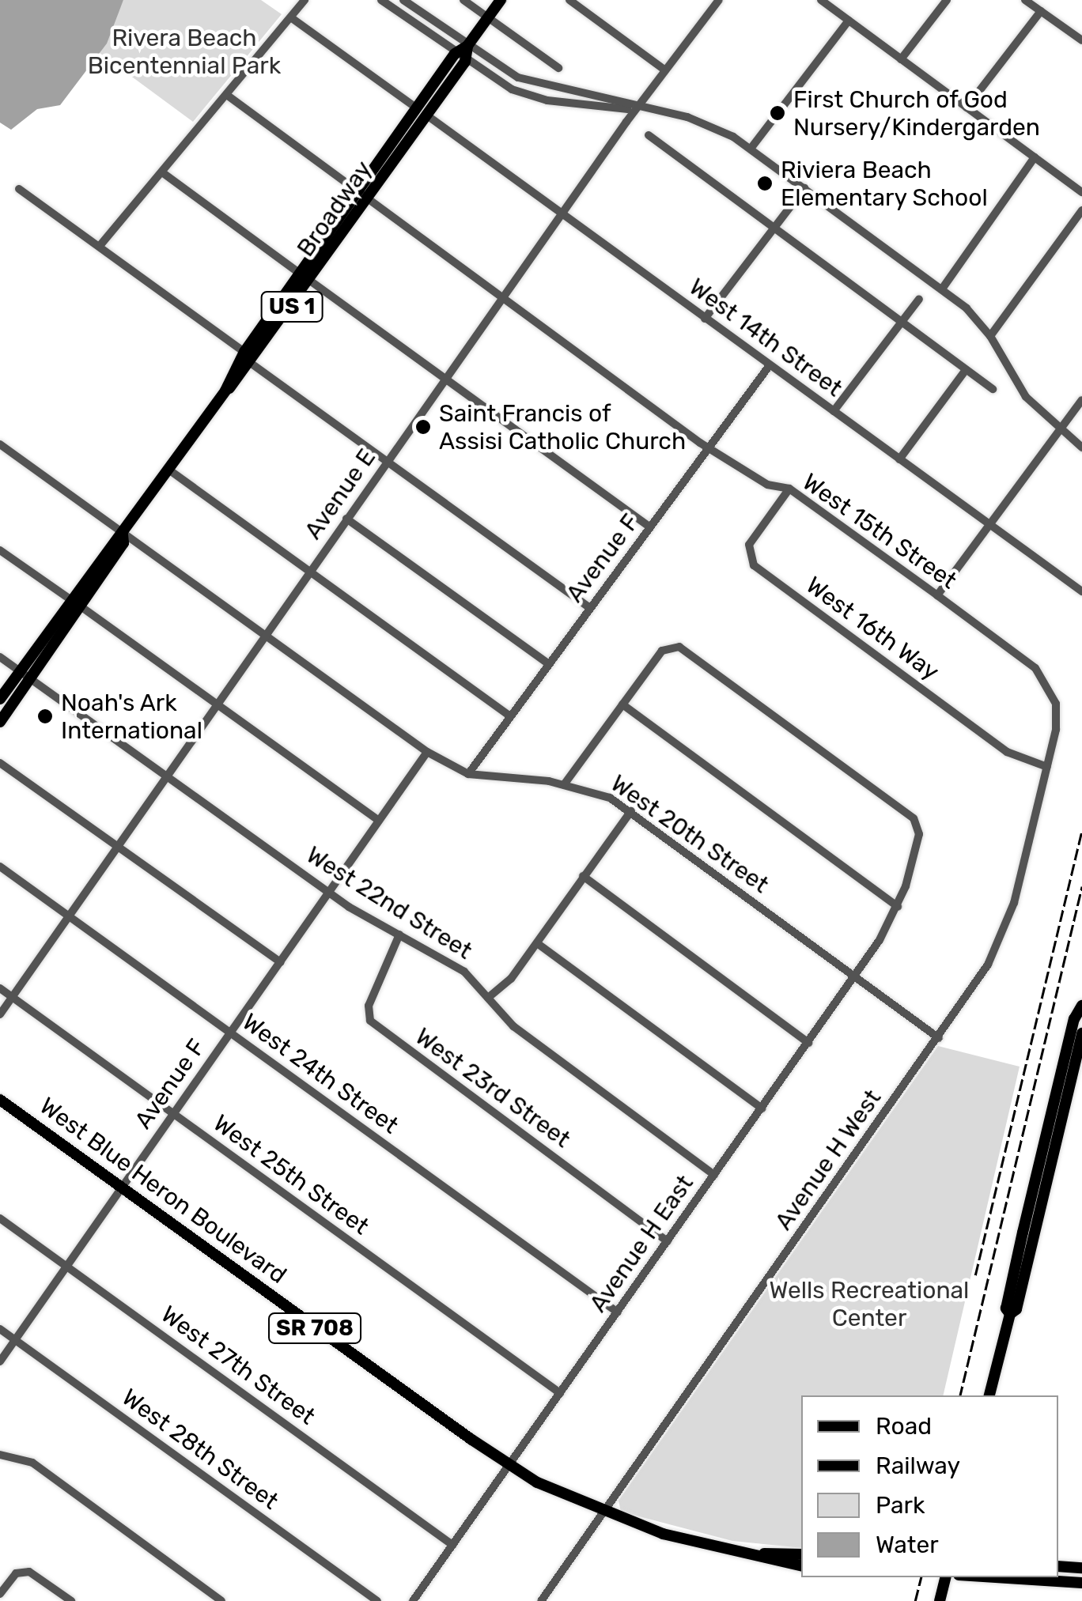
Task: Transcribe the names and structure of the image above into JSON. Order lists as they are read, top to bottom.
{
  "streets": {
    "main road": [
      "Broadway",
      "US 1",
      "West Blue Heron Boulevard",
      "SR 708"
    ],
    "street": [
      "West 14th Street",
      "Avenue E",
      "West 15th Street",
      "Avenue F",
      "West 16th Way",
      "West 20th Street",
      "West 22nd Street",
      "West 24th Street",
      "West 23rd Street",
      "Avenue H West",
      "West 25th Street",
      "Avenue H East",
      "West 27th Street",
      "West 28th Street"
    ]
  },
  "crossings": [
    ["Broadway", "West 14th Street"],
    ["Broadway", "West 15th Street"],
    ["Broadway", "West 20th Street"],
    ["Broadway", "West 22nd Street"],
    ["West 14th Street", "Avenue E"],
    ["West 14th Street", "Avenue F"],
    ["Avenue E", "West 15th Street"],
    ["Avenue E", "West 20th Street"],
    ["Avenue E", "West 22nd Street"],
    ["Avenue E", "West 24th Street"],
    ["Avenue E", "West 25th Street"],
    ["West 15th Street", "Avenue F"],
    ["West 15th Street", "West 16th Way"],
    ["West 15th Street", "Avenue H West"],
    ["Avenue F", "West 20th Street"],
    ["Avenue F", "West 22nd Street"],
    ["Avenue F", "West 24th Street"],
    ["Avenue F", "West 25th Street"],
    ["Avenue F", "West Blue Heron Boulevard"],
    ["Avenue F", "West 27th Street"],
    ["Avenue F", "West 28th Street"],
    ["West 16th Way", "Avenue H West"],
    ["West 20th Street", "Avenue H West"],
    ["West 20th Street", "Avenue H East"],
    ["West 22nd Street", "West 23rd Street"],
    ["West 22nd Street", "Avenue H East"],
    ["West 24th Street", "Avenue H East"],
    ["West 23rd Street", "Avenue H East"],
    ["Avenue H West", "West Blue Heron Boulevard"],
    ["West 25th Street", "Avenue H East"],
    ["West Blue Heron Boulevard", "Avenue H East"],
    ["Avenue H East", "West 27th Street"]
  ],
  "parks": ["Rivera Beach Bicentennial Park", "Wells Recreational Center"],
  "places": [
    "First Church of God Nursery/Kindergarden",
    "Riviera Beach Elementary School",
    "Saint Francis of Assisi Catholic Church",
    "Noah's Ark International"
  ],
  "legend": [
    "Road",
    "Railway",
    "Park",
    "Water"
  ]
}
